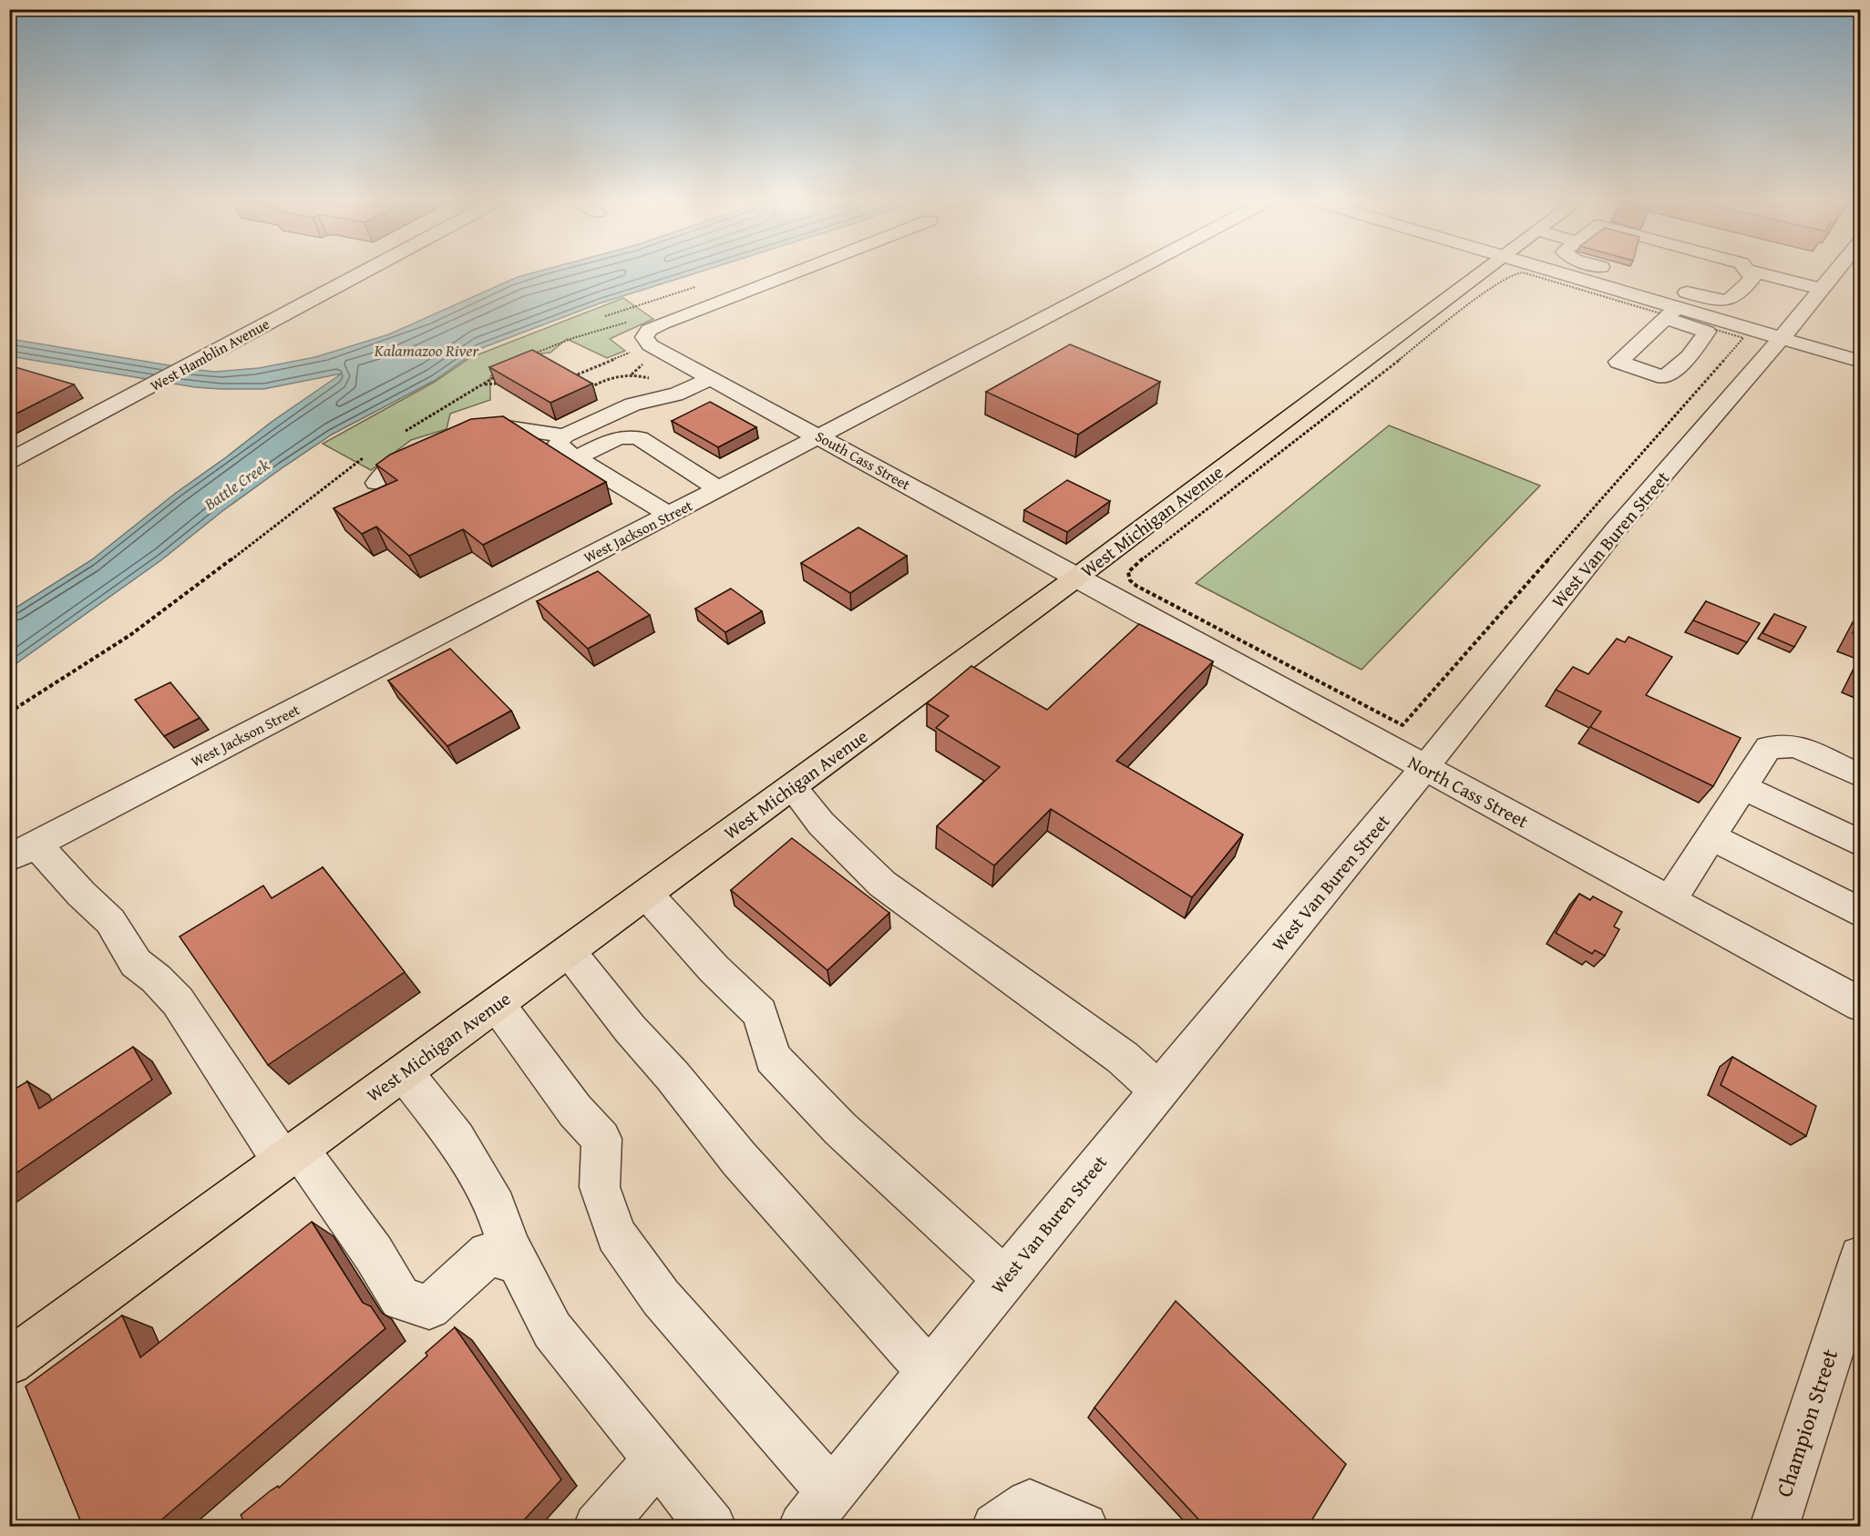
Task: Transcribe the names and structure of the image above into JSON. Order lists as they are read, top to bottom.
{
  "streets": {
    "highway": ["West Michigan Avenue"],
    "street": [
      "West Hamblin Avenue",
      "South Cass Street",
      "West Jackson Street",
      "West Van Buren Street",
      "North Cass Street",
      "Champion Street"
    ]
  },
  "crossings": [
    ["South Cass Street", "West Michigan Avenue"],
    ["South Cass Street", "West Jackson Street"],
    ["South Cass Street", "North Cass Street"],
    ["West Michigan Avenue", "North Cass Street"],
    ["West Van Buren Street", "North Cass Street"]
  ],
  "water": ["Kalamazoo River", "Battle Creek"]
}
